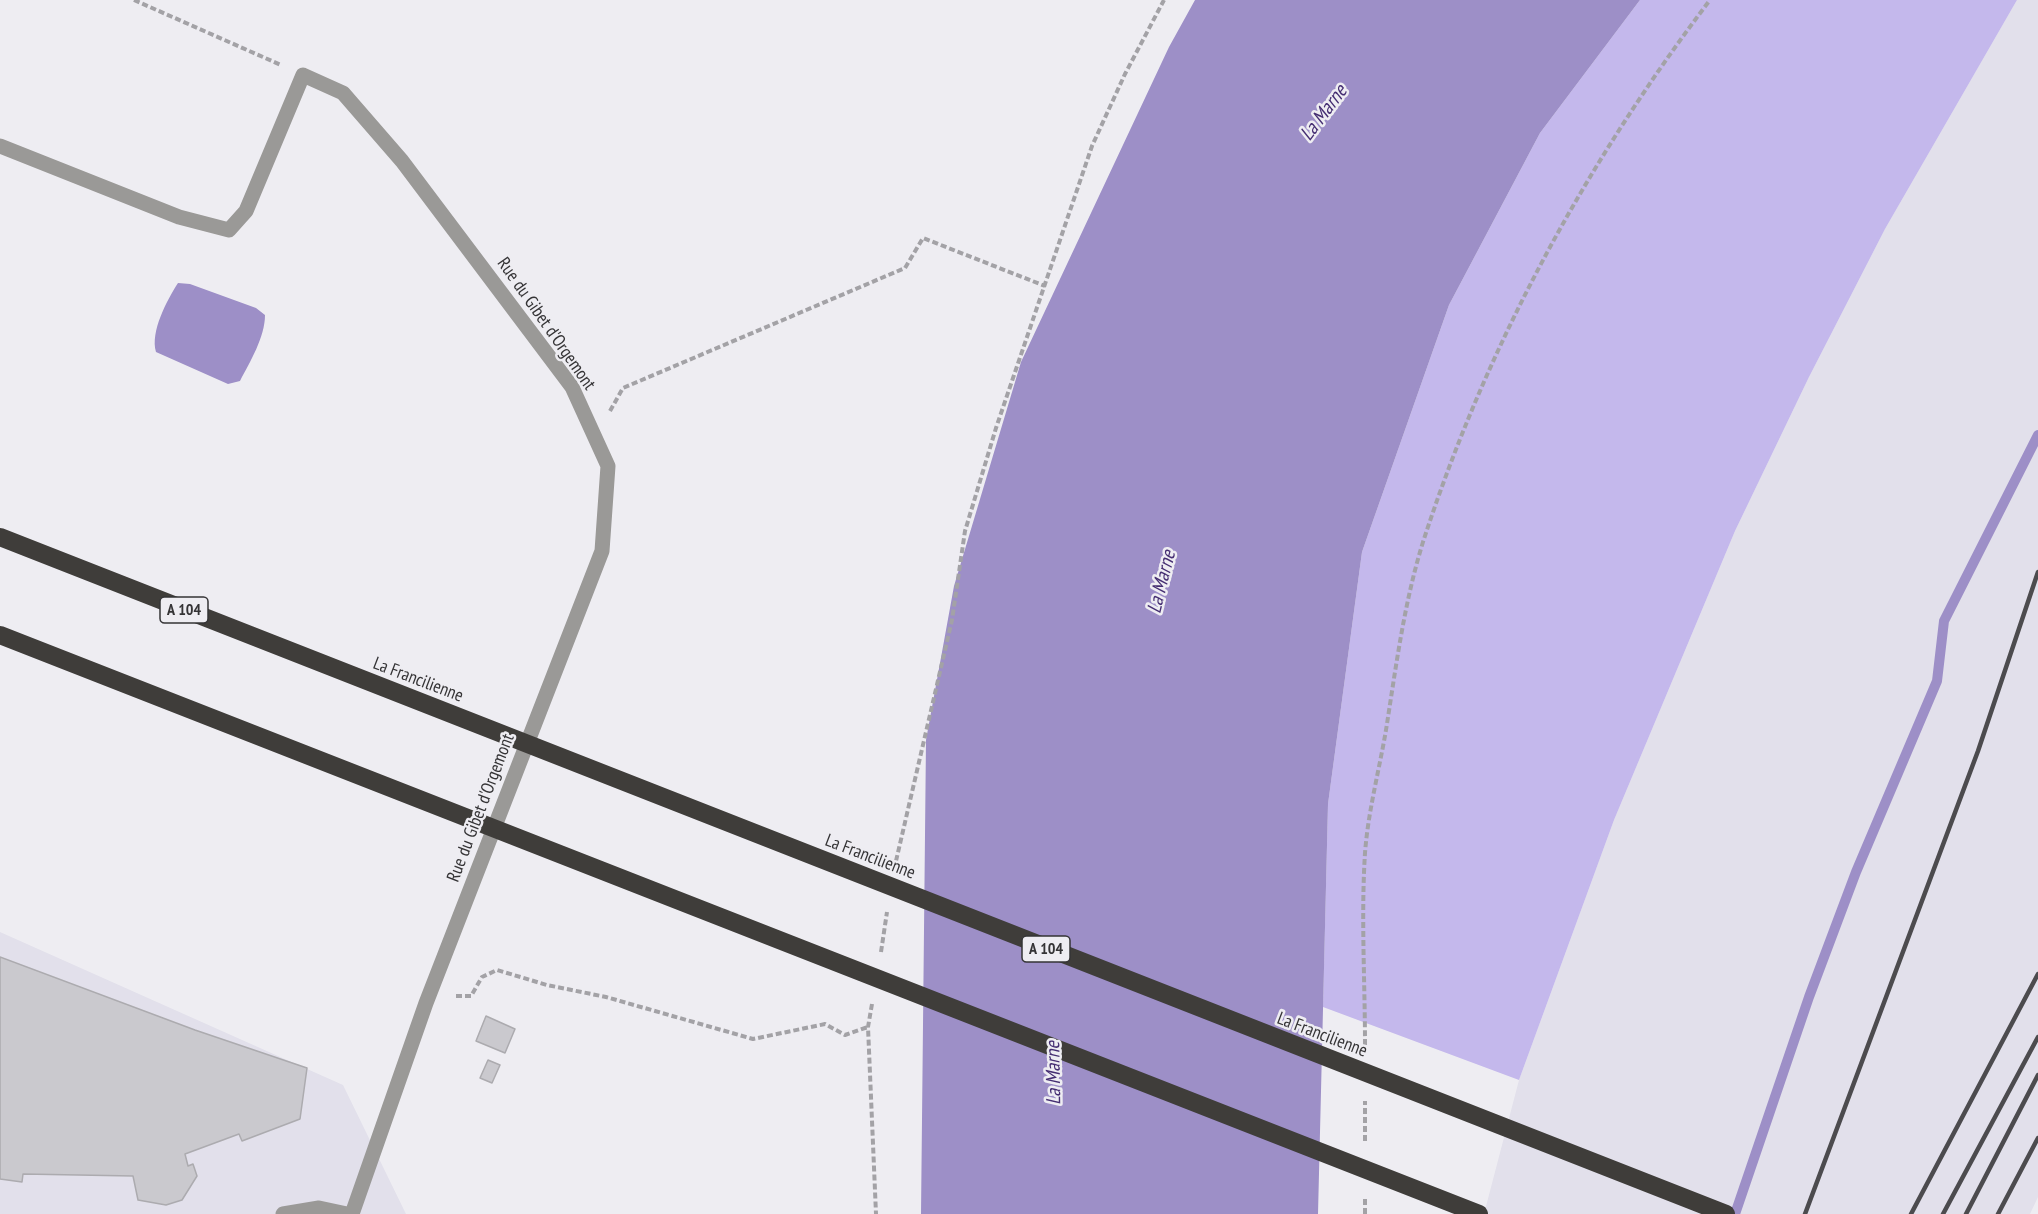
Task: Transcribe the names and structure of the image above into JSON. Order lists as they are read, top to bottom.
{
  "streets": {
    "highway": ["A 104", "La Francilienne"],
    "street": ["Rue du Gibet d'Orgemont"]
  },
  "water": ["La Marne"]
}
